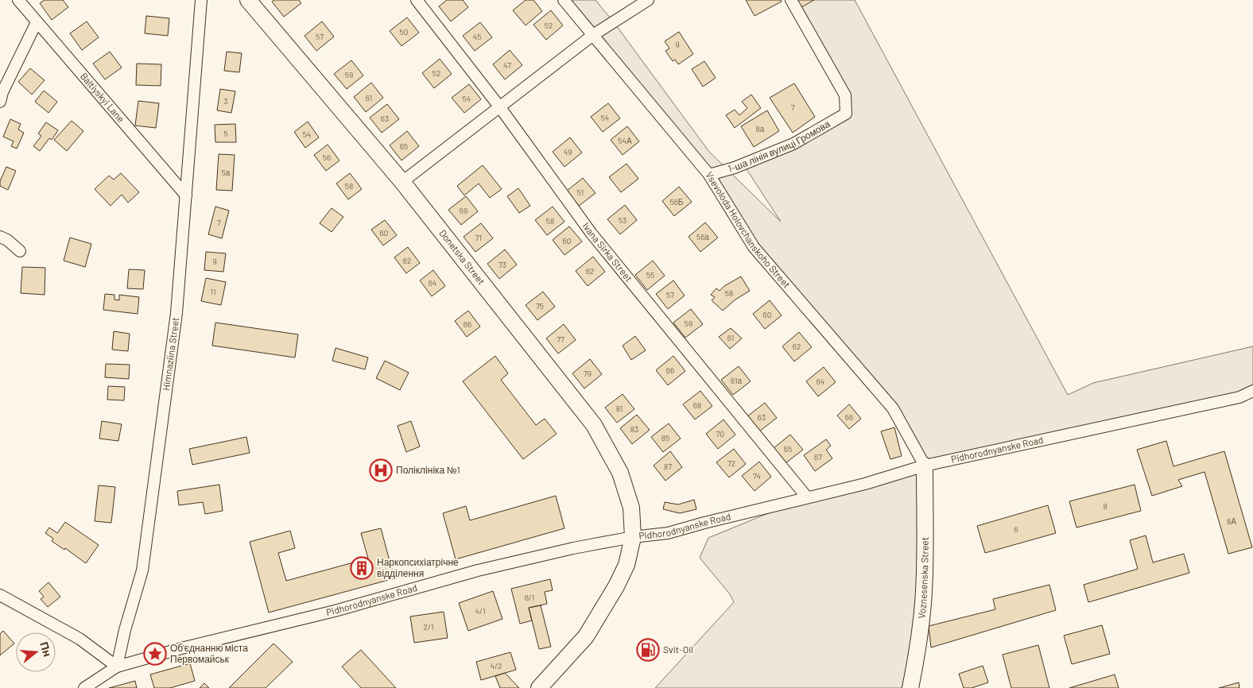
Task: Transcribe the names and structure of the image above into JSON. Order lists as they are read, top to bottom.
{
  "streets": {
    "street": [
      "Baltiyskyi Lane",
      "1-ша лінія вулиці Громова",
      "Vsevoloda Holovchanskoho Street",
      "Ivana Sirka Street",
      "Donetska Street",
      "Himnaziina Street",
      "Pidhorodnyanske Road",
      "Voznesenska Street"
    ]
  },
  "crossings": [
    ["Baltiyskyi Lane", "Himnaziina Street"],
    ["1-ша лінія вулиці Громова", "Vsevoloda Holovchanskoho Street"],
    ["Vsevoloda Holovchanskoho Street", "Pidhorodnyanske Road"],
    ["Vsevoloda Holovchanskoho Street", "Voznesenska Street"],
    ["Ivana Sirka Street", "Pidhorodnyanske Road"],
    ["Donetska Street", "Pidhorodnyanske Road"],
    ["Himnaziina Street", "Pidhorodnyanske Road"],
    ["Pidhorodnyanske Road", "Voznesenska Street"]
  ],
  "places": {
    "hospital": ["Поліклініка №1"],
    "building": ["Наркопсихіатрічне відділення"],
    "fuel station": ["Svit-Oil"],
    "place": ["Об'єднанню міста Первомайськ"]
  },
  "house_numbers": [
    "52",
    "50",
    "57",
    "45",
    "9",
    "47",
    "52",
    "59",
    "61",
    "54",
    "3",
    "7",
    "54",
    "63",
    "8а",
    "5",
    "54",
    "54А",
    "65",
    "49",
    "56",
    "5а",
    "58",
    "51",
    "56Б",
    "69",
    "53",
    "58",
    "7",
    "60",
    "56а",
    "71",
    "60",
    "62",
    "9",
    "73",
    "62",
    "55",
    "64",
    "11",
    "58",
    "57",
    "75",
    "60",
    "59",
    "66",
    "61",
    "77",
    "62",
    "66",
    "79",
    "61а",
    "64",
    "68",
    "81",
    "63",
    "66",
    "83",
    "70",
    "85",
    "65",
    "67",
    "72",
    "87",
    "74",
    "8",
    "8А",
    "6",
    "6/1",
    "4/1",
    "2/1",
    "4/2"
  ],
  "north": "right"
}
